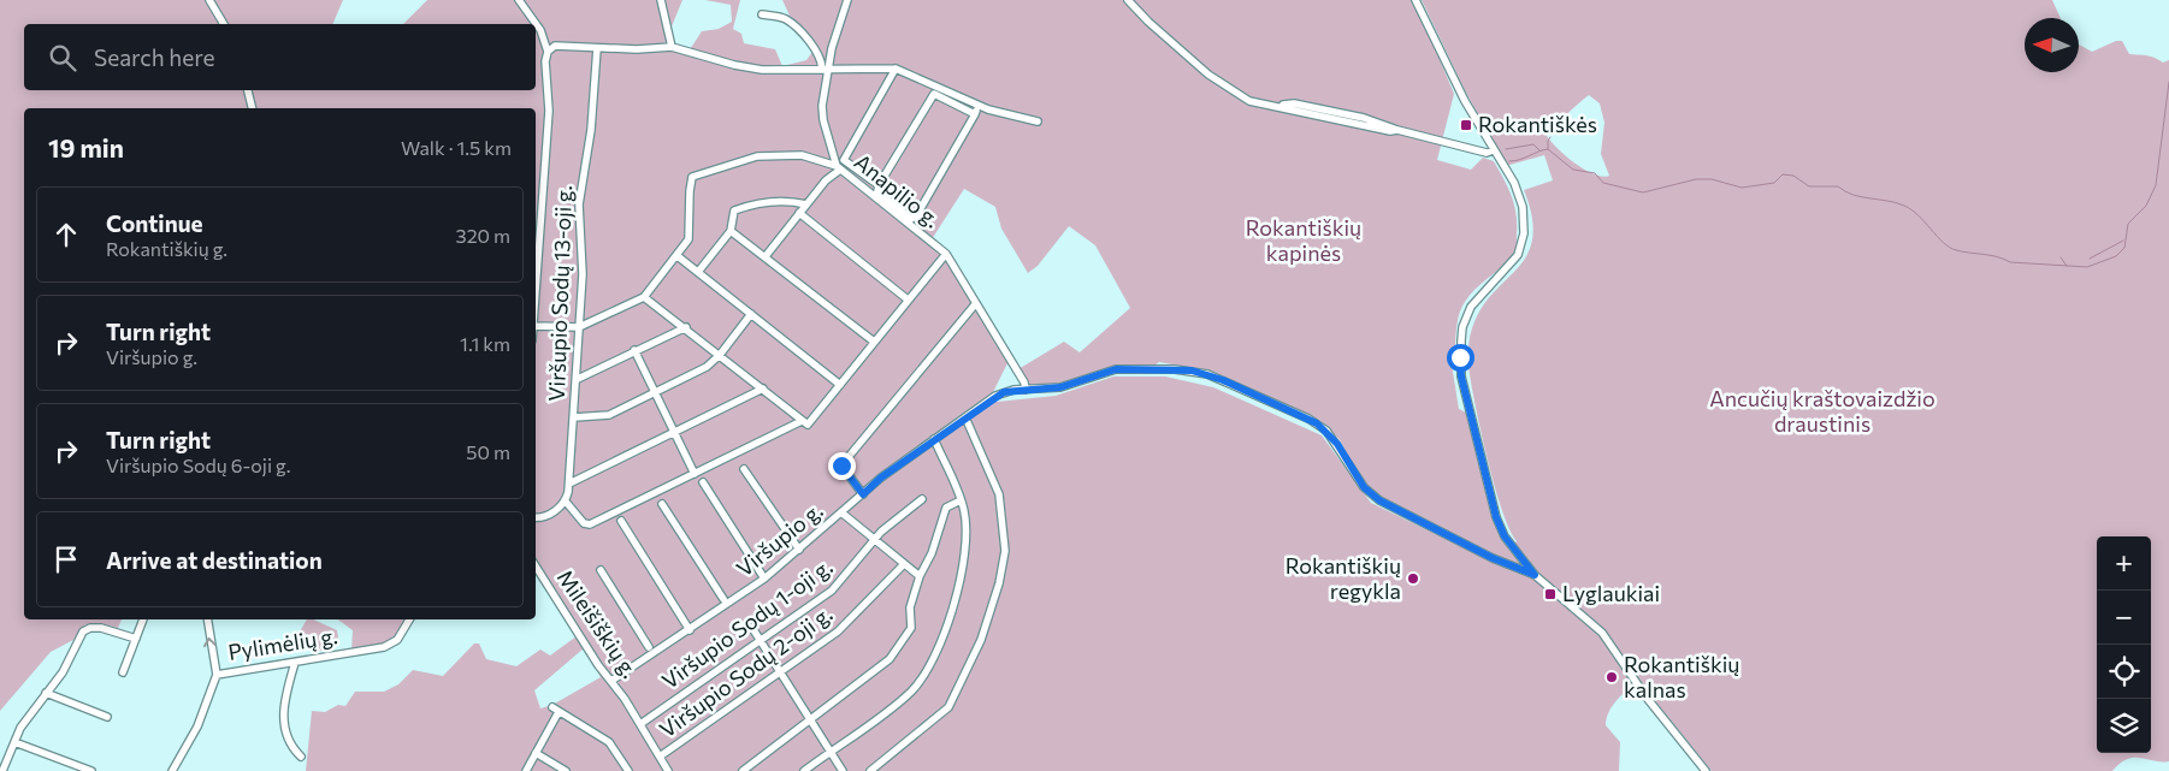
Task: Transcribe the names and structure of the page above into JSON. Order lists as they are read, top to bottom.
{
  "streets": {
    "street": [
      "Anapilio g.",
      "Viršupio Sodų 13-oji g.",
      "Viršupio g.",
      "Mileišiškių g.",
      "Viršupio Sodų 1-oji g.",
      "Pylimėlių g.",
      "Viršupio Sodų 2-oji g."
    ]
  },
  "crossings": [
    ["Anapilio g.", "Viršupio g."],
    ["Viršupio g.", "Mileišiškių g."],
    ["Mileišiškių g.", "Viršupio Sodų 1-oji g."],
    ["Mileišiškių g.", "Viršupio Sodų 2-oji g."]
  ],
  "parks": ["Rokantiškių kapinės", "Ancučių kraštovaizdžio draustinis"],
  "places": {
    "transit": ["Rokantiškės", "Lyglaukiai"],
    "other": ["Rokantiškių regykla", "Rokantiškių kalnas"]
  },
  "north": "left",
  "page": {
    "search": "Search here",
    "heading": ["19 min", "Walk · 1.5 km"],
    "list": [
      ["Continue", "Rokantiškių g.", "320 m"],
      ["Turn right", "Viršupio g.", "1.1 km"],
      ["Turn right", "Viršupio Sodų 6-oji g.", "50 m"],
      "Arrive at destination"
    ],
    "map_buttons": ["+", "−"]
  }
}
